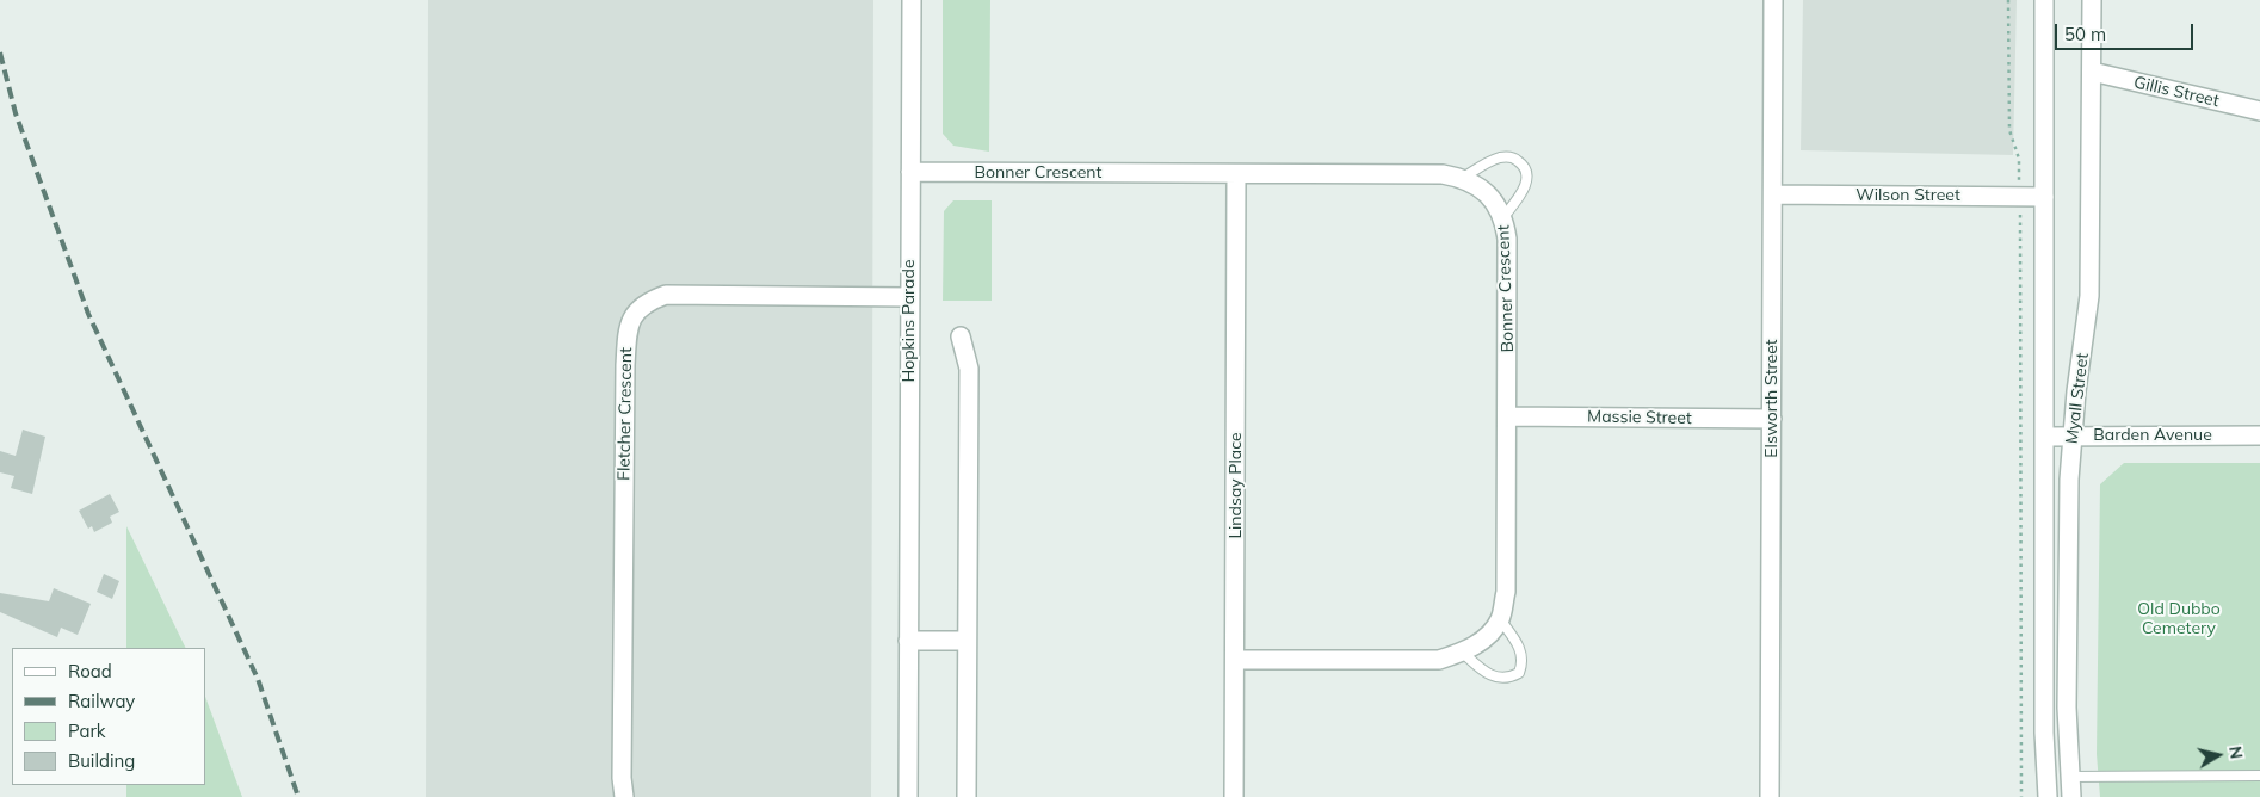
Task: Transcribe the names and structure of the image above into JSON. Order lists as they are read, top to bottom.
{
  "streets": {
    "street": [
      "Gillis Street",
      "Bonner Crescent",
      "Wilson Street",
      "Hopkins Parade",
      "Elsworth Street",
      "Myall Street",
      "Fletcher Crescent",
      "Massie Street",
      "Barden Avenue",
      "Lindsay Place"
    ]
  },
  "crossings": [
    ["Gillis Street", "Myall Street"],
    ["Bonner Crescent", "Hopkins Parade"],
    ["Bonner Crescent", "Massie Street"],
    ["Bonner Crescent", "Lindsay Place"],
    ["Wilson Street", "Elsworth Street"],
    ["Wilson Street", "Myall Street"],
    ["Hopkins Parade", "Fletcher Crescent"],
    ["Elsworth Street", "Massie Street"],
    ["Myall Street", "Barden Avenue"]
  ],
  "parks": ["Old Dubbo Cemetery"],
  "legend": [
    "Road",
    "Railway",
    "Park",
    "Building"
  ],
  "scale_bar": "50 m",
  "north": "right"
}
